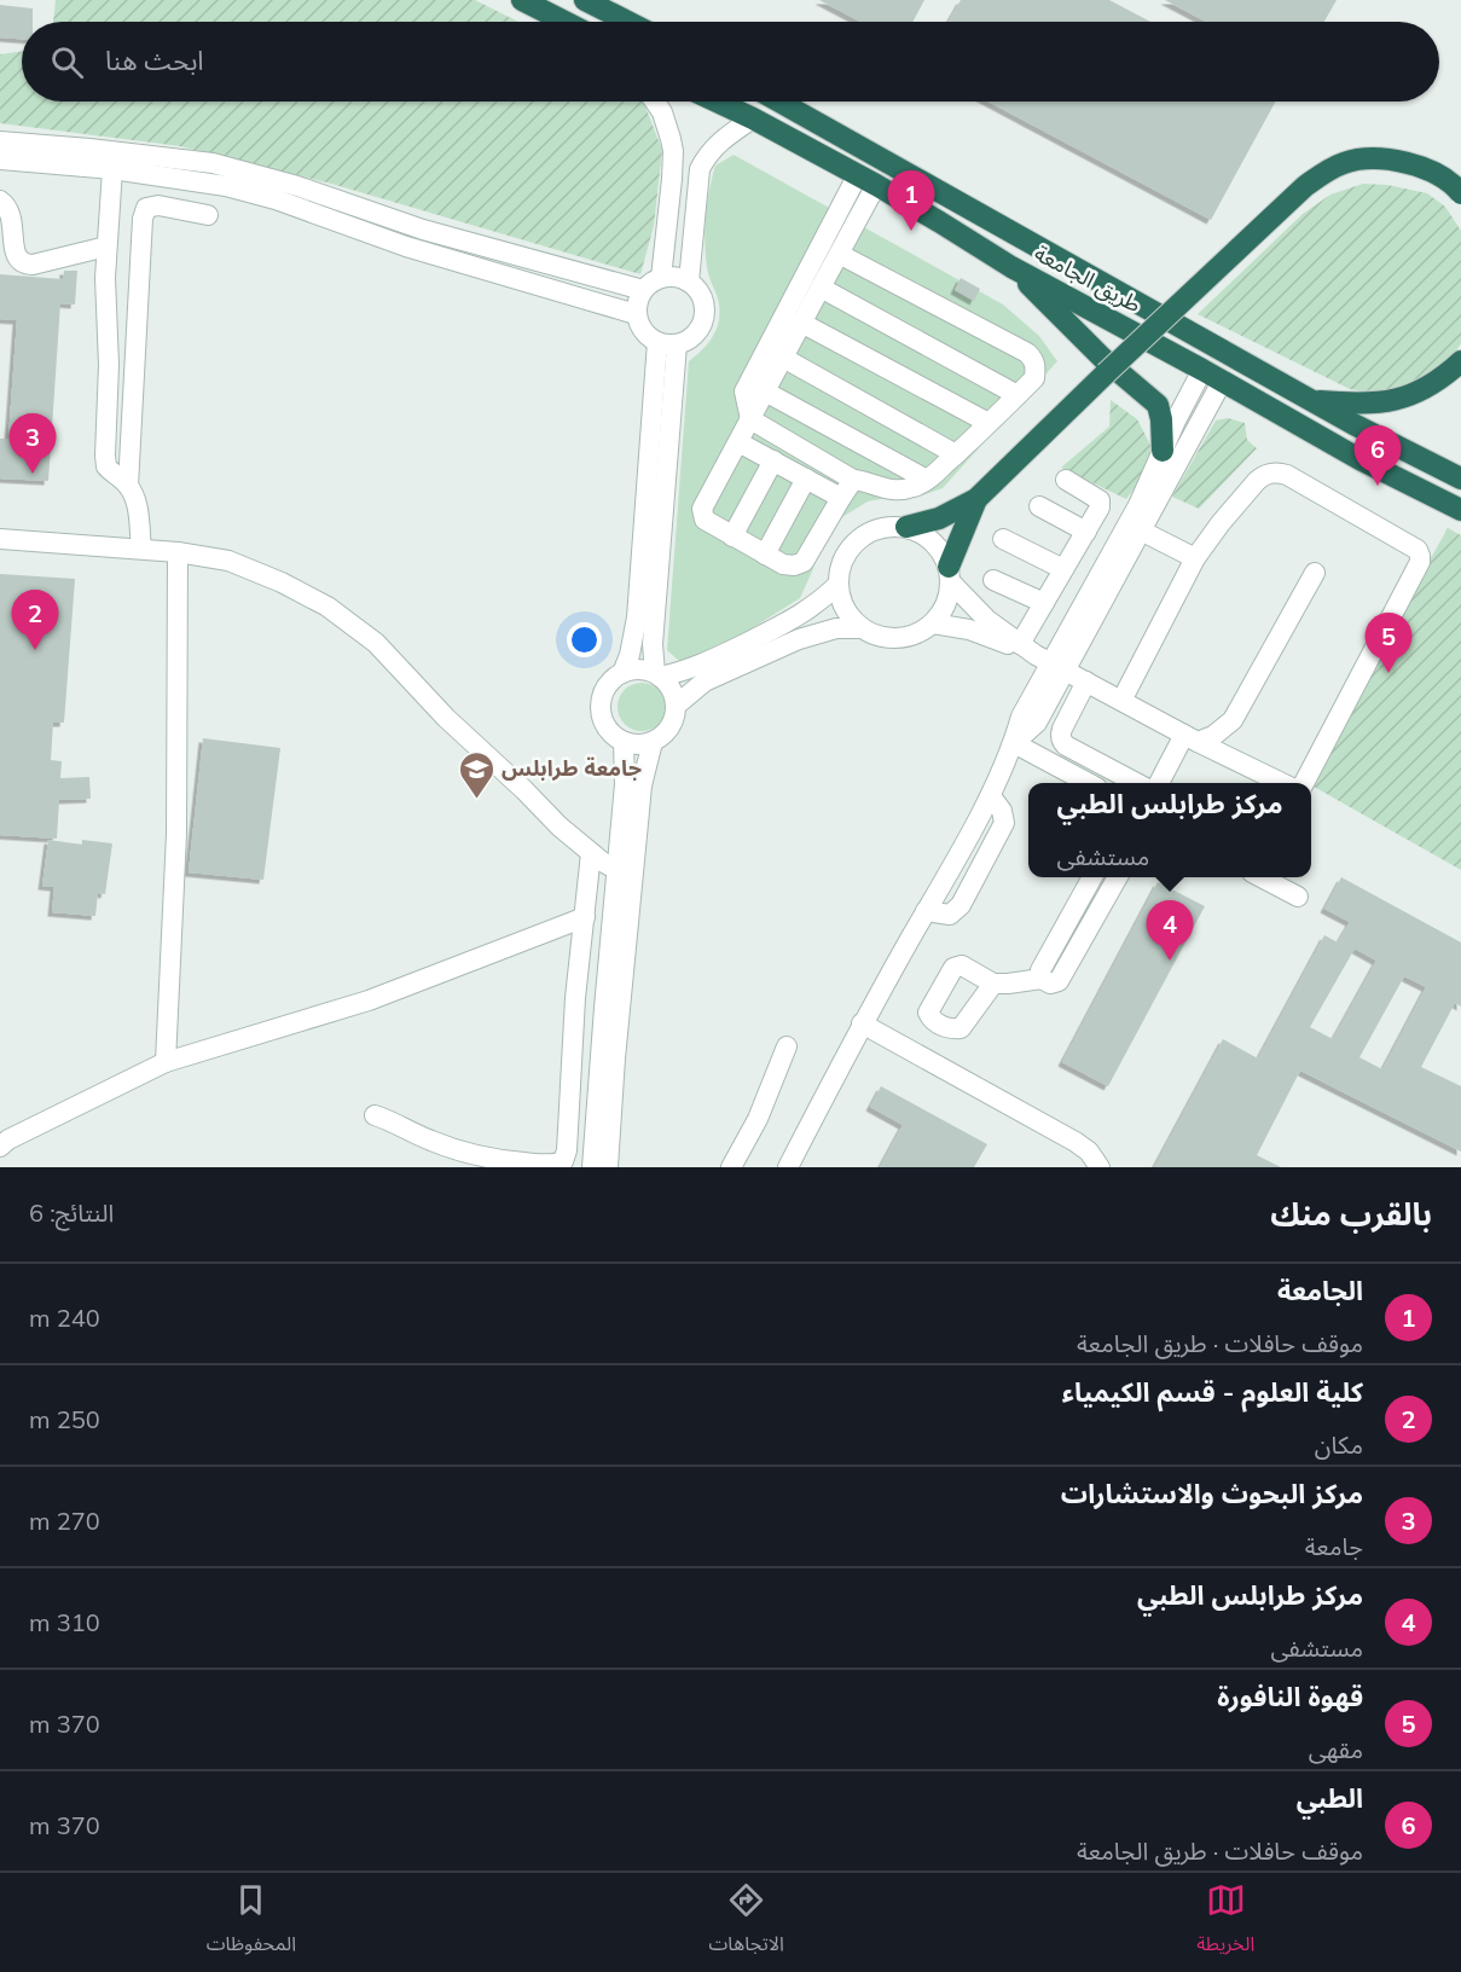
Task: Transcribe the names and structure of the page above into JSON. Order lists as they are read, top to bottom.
{
  "streets": {
    "highway": ["طريق الجامعة"]
  },
  "places": {
    "school or university": ["جامعة طرابلس"]
  },
  "page": {
    "search": "ابحث هنا",
    "pins": [
      "1",
      "3",
      "6",
      "2",
      "5",
      "4"
    ],
    "popup": ["مركز طرابلس الطبي", "مستشفى"],
    "heading": ["بالقرب منك", "النتائج: 6"],
    "list": [
      {
        "mark": "1",
        "name": "الجامعة",
        "note": "موقف حافلات · طريق الجامعة",
        "value": "240 m"
      },
      {
        "mark": "2",
        "name": "كلية العلوم - قسم الكيمياء",
        "note": "مكان",
        "value": "250 m"
      },
      {
        "mark": "3",
        "name": "مركز البحوث والاستشارات",
        "note": "جامعة",
        "value": "270 m"
      },
      {
        "mark": "4",
        "name": "مركز طرابلس الطبي",
        "note": "مستشفى",
        "value": "310 m"
      },
      {
        "mark": "5",
        "name": "قهوة النافورة",
        "note": "مقهى",
        "value": "370 m"
      },
      {
        "mark": "6",
        "name": "الطبي",
        "note": "موقف حافلات · طريق الجامعة",
        "value": "370 m"
      }
    ],
    "nav": ["الخريطة", "الاتجاهات", "المحفوظات"]
  }
}
